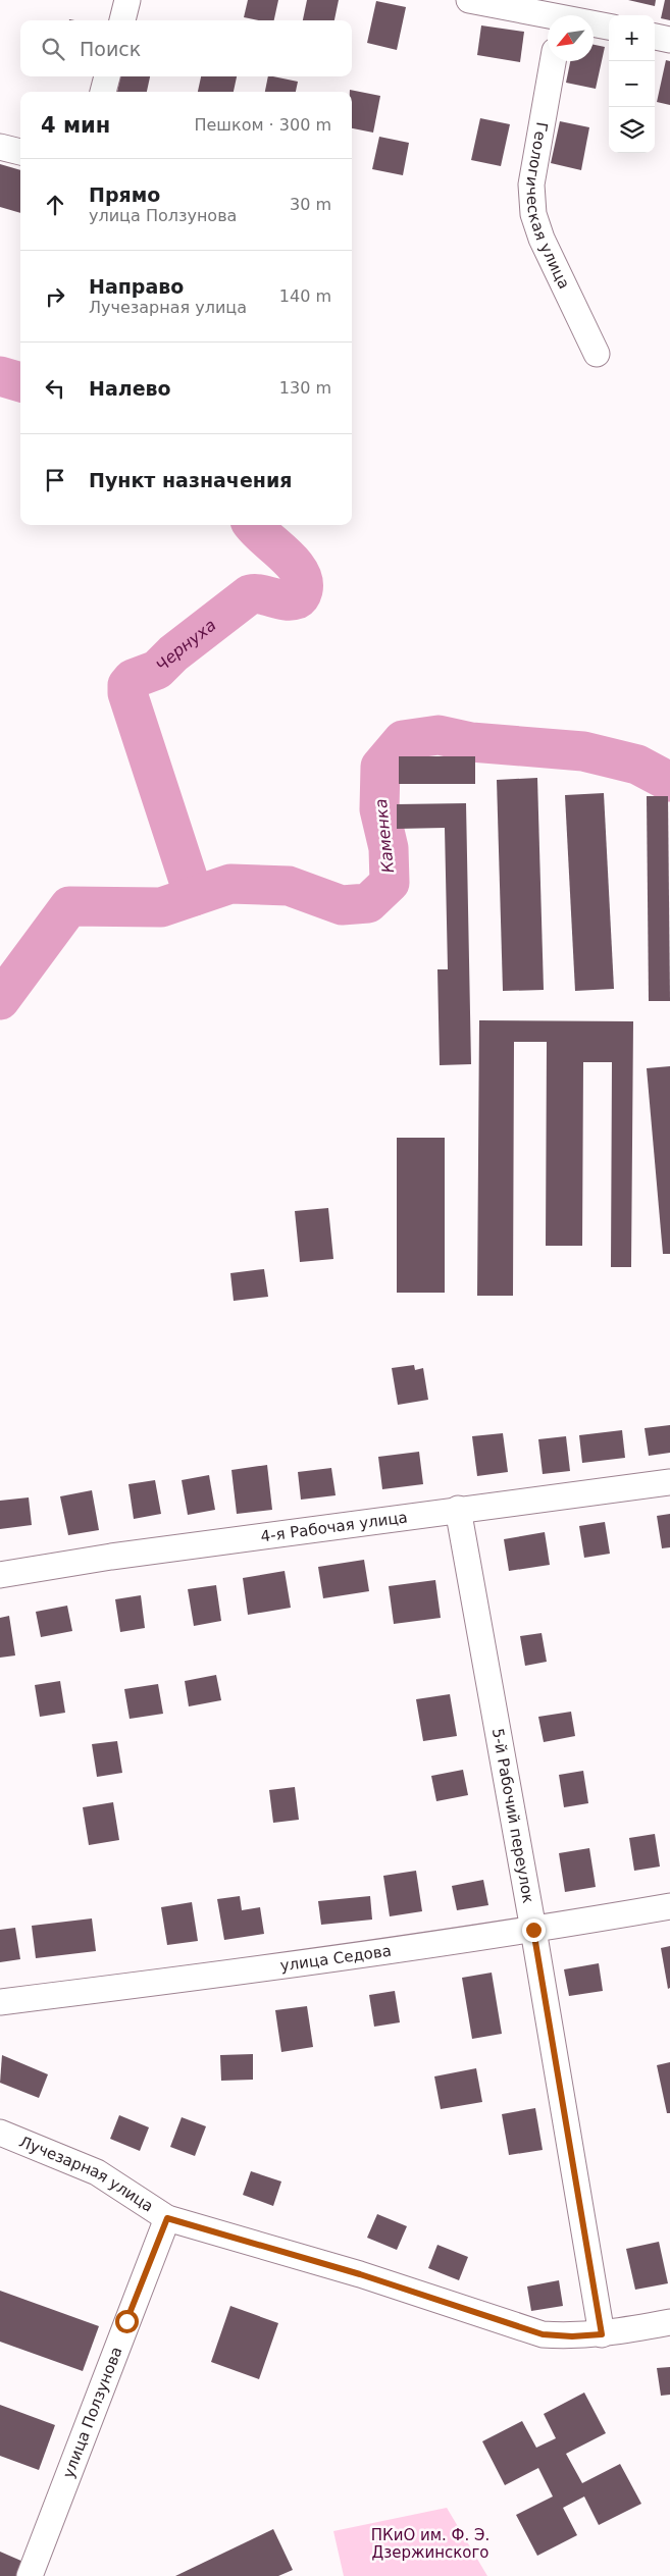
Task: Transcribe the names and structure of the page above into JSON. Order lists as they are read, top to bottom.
{
  "streets": {
    "street": [
      "Геологическая улица",
      "4-я Рабочая улица",
      "5-й Рабочий переулок",
      "улица Седова",
      "Лучезарная улица",
      "улица Ползунова"
    ]
  },
  "crossings": [
    ["4-я Рабочая улица", "5-й Рабочий переулок"],
    ["5-й Рабочий переулок", "улица Седова"],
    ["5-й Рабочий переулок", "Лучезарная улица"],
    ["Лучезарная улица", "улица Ползунова"]
  ],
  "water": ["Чернуха", "Каменка"],
  "parks": ["ПКиО им. Ф. Э. Дзержинского"],
  "north": "bottom left",
  "page": {
    "map_buttons": ["+", "−"],
    "search": "Поиск",
    "heading": ["4 мин", "Пешком · 300 m"],
    "list": [
      ["Прямо", "улица Ползунова", "30 m"],
      ["Направо", "Лучезарная улица", "140 m"],
      ["Налево", "130 m"],
      "Пункт назначения"
    ]
  }
}
